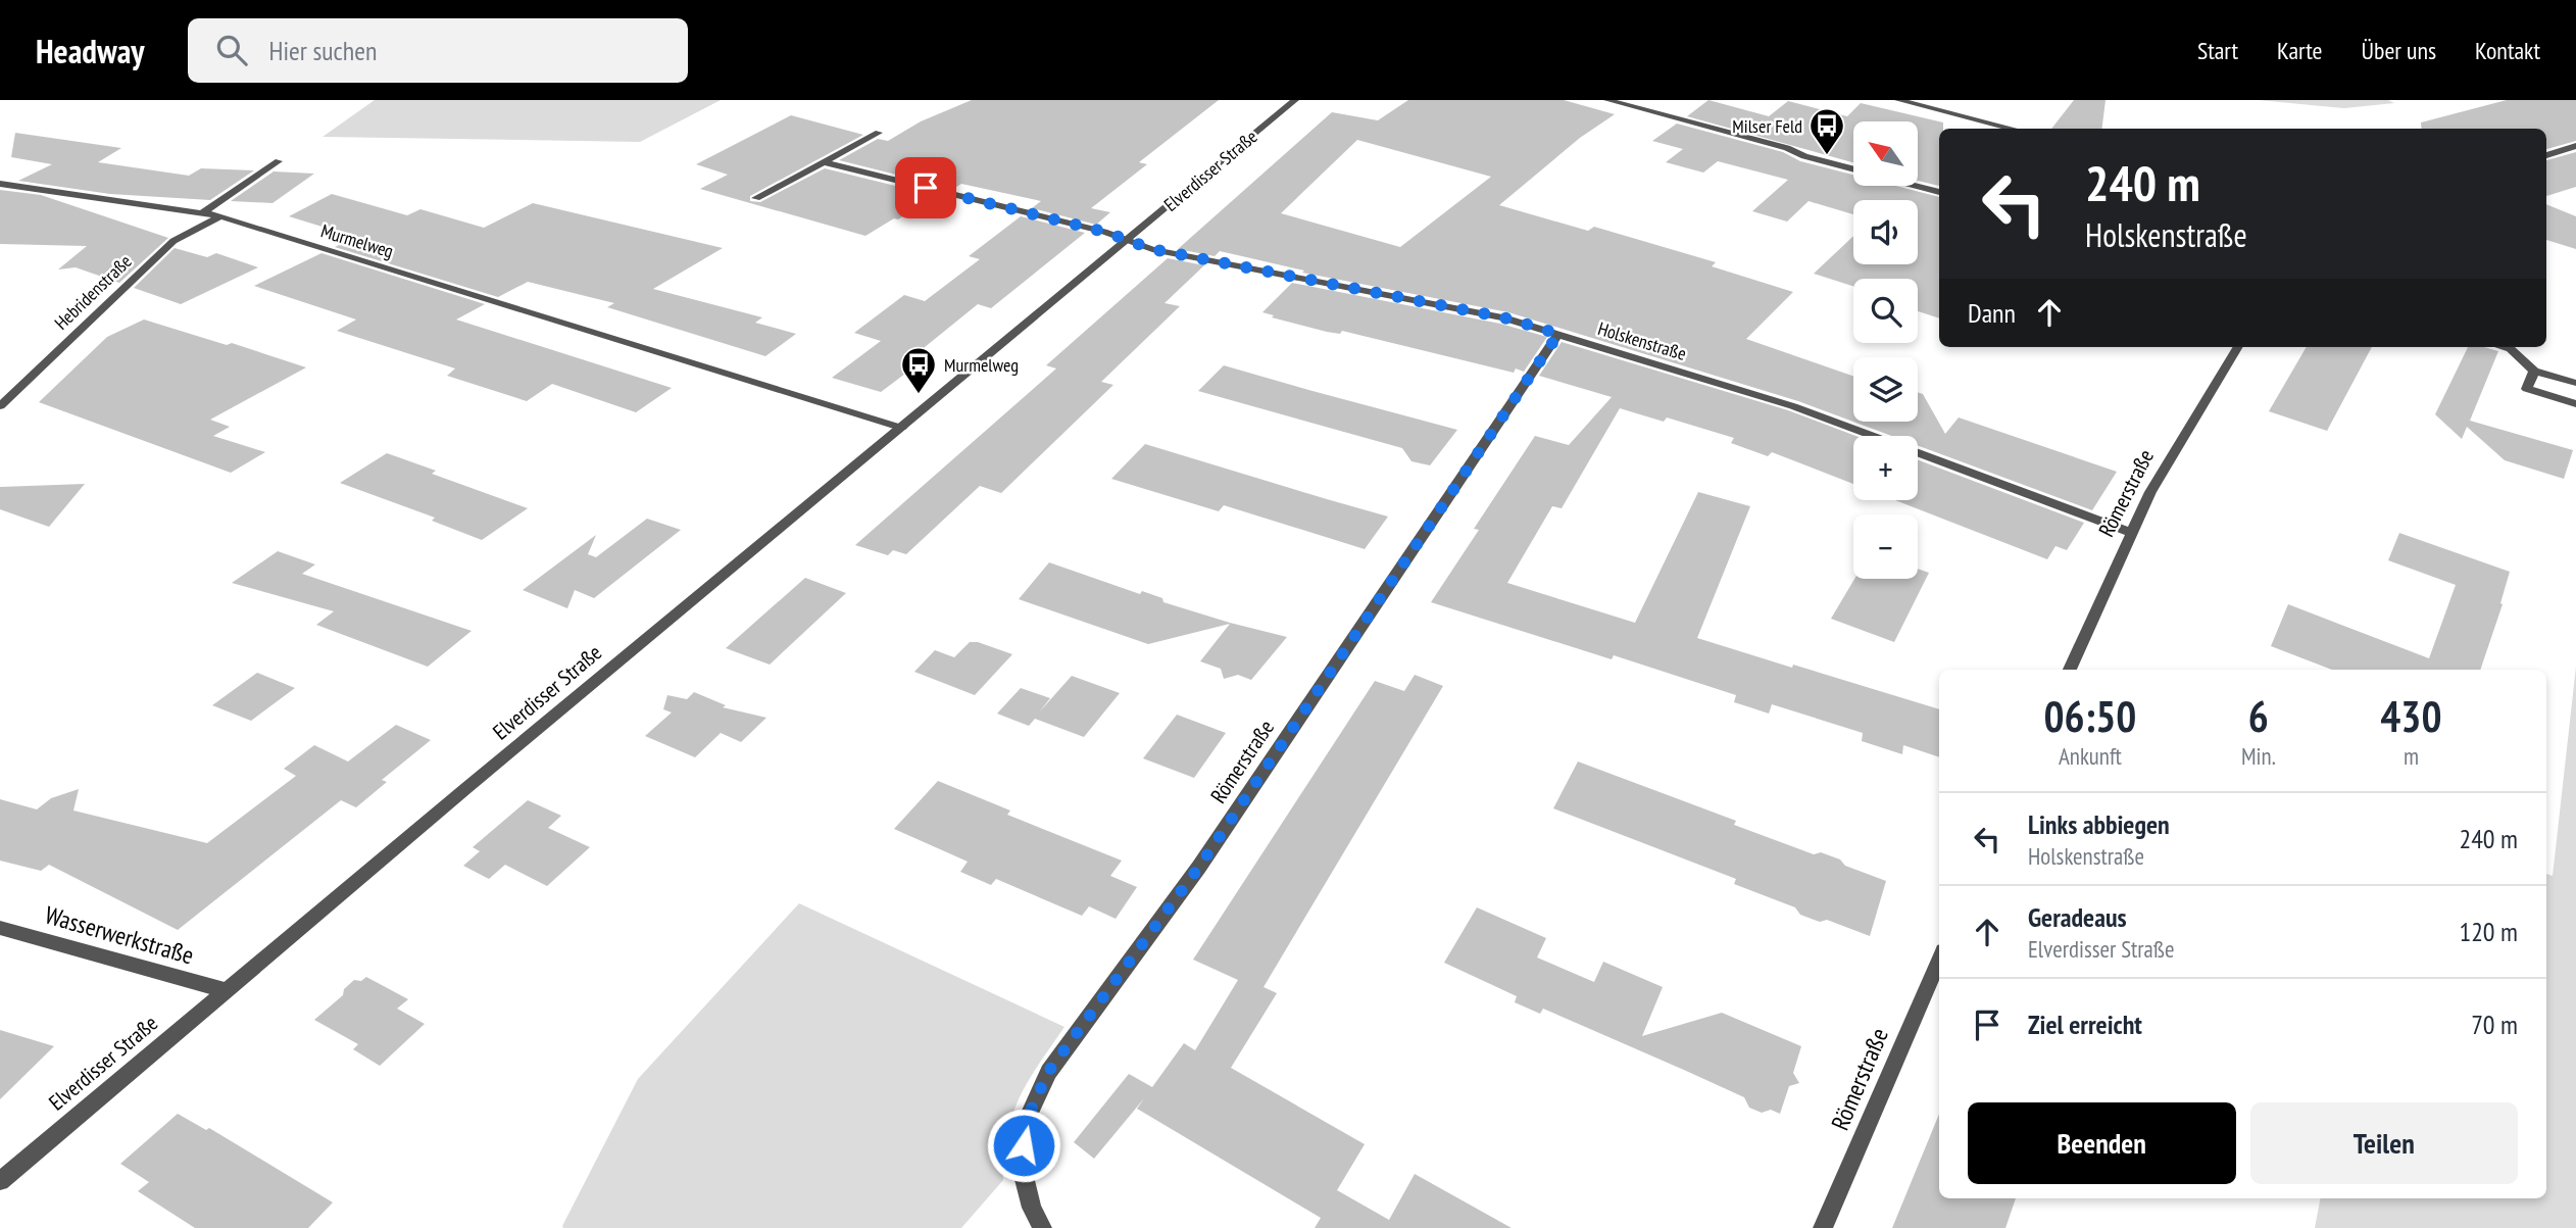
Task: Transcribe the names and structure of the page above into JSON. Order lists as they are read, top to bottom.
{
  "streets": {
    "street": [
      "Elverdisser Straße",
      "Murmelweg",
      "Hebridenstraße",
      "Holskenstraße",
      "Römerstraße",
      "Wasserwerkstraße"
    ]
  },
  "crossings": [
    ["Elverdisser Straße", "Murmelweg"],
    ["Elverdisser Straße", "Holskenstraße"],
    ["Elverdisser Straße", "Wasserwerkstraße"],
    ["Murmelweg", "Hebridenstraße"],
    ["Holskenstraße", "Römerstraße"]
  ],
  "places": {
    "bus stop": ["Milser Feld", "Murmelweg"]
  },
  "north": "top left",
  "page": {
    "header": "Headway",
    "search": "Hier suchen",
    "nav": [
      "Start",
      "Karte",
      "Über uns",
      "Kontakt"
    ],
    "map_buttons": ["+", "−"],
    "turn": ["240 m", "Holskenstraße"],
    "then": "Dann",
    "eta": [
      "06:50",
      "Ankunft",
      "6",
      "Min.",
      "430",
      "m"
    ],
    "list": [
      {
        "name": "Links abbiegen",
        "note": "Holskenstraße",
        "value": "240 m"
      },
      {
        "name": "Geradeaus",
        "note": "Elverdisser Straße",
        "value": "120 m"
      },
      {
        "name": "Ziel erreicht",
        "value": "70 m"
      }
    ],
    "buttons": ["Beenden", "Teilen"]
  }
}
